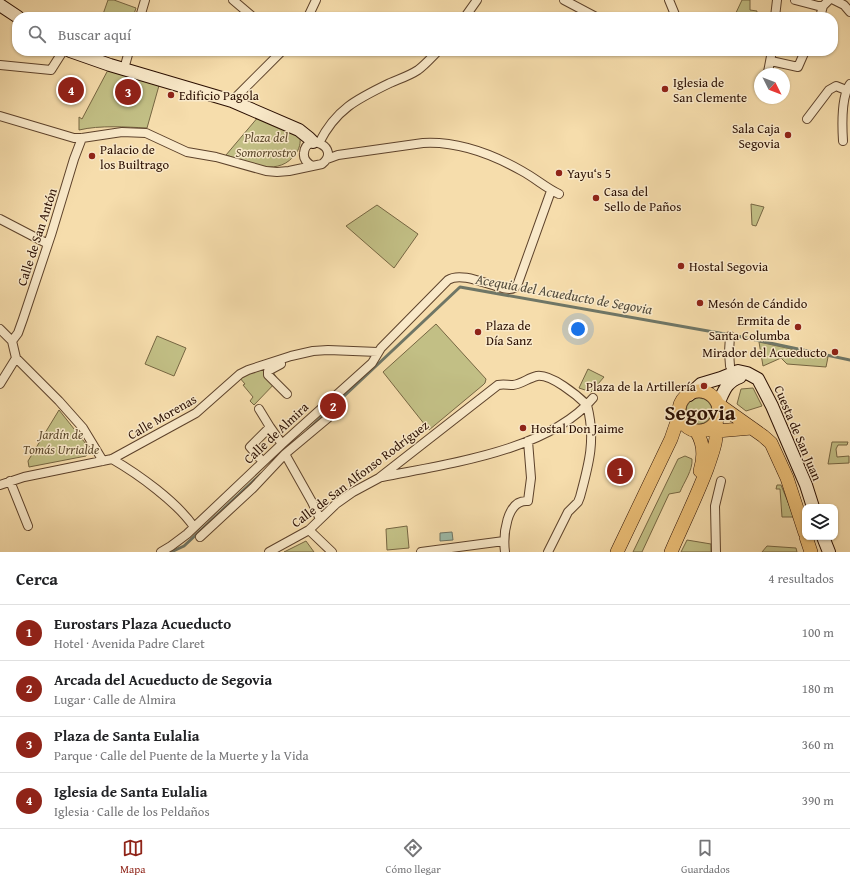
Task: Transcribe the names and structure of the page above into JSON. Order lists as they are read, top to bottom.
{
  "streets": {
    "street": [
      "Calle de San Antón",
      "Calle Morenas",
      "Calle de Almira",
      "Cuesta de San Juan",
      "Calle de San Alfonso Rodríguez"
    ]
  },
  "crossings": [
    ["Calle Morenas", "Calle de Almira"]
  ],
  "districts": ["Segovia"],
  "water": ["Acequia del Acueducto de Segovia"],
  "parks": ["Plaza del Somorrostro", "Jardín de Tomás Urrialde"],
  "places": [
    "Iglesia de San Clemente",
    "Edificio Pagola",
    "Sala Caja Segovia",
    "Palacio de los Builtrago",
    "Yayu‘s 5",
    "Casa del Sello de Paños",
    "Hostal Segovia",
    "Mesón de Cándido",
    "Ermita de Santa Columba",
    "Plaza de Día Sanz",
    "Mirador del Acueducto",
    "Plaza de la Artillería",
    "Hostal Don Jaime"
  ],
  "north": "bottom right",
  "page": {
    "search": "Buscar aquí",
    "pins": [
      "4",
      "3",
      "2",
      "1"
    ],
    "heading": ["Cerca", "4 resultados"],
    "list": [
      {
        "mark": "1",
        "name": "Eurostars Plaza Acueducto",
        "note": "Hotel · Avenida Padre Claret",
        "value": "100 m"
      },
      {
        "mark": "2",
        "name": "Arcada del Acueducto de Segovia",
        "note": "Lugar · Calle de Almira",
        "value": "180 m"
      },
      {
        "mark": "3",
        "name": "Plaza de Santa Eulalia",
        "note": "Parque · Calle del Puente de la Muerte y la Vida",
        "value": "360 m"
      },
      {
        "mark": "4",
        "name": "Iglesia de Santa Eulalia",
        "note": "Iglesia · Calle de los Peldaños",
        "value": "390 m"
      }
    ],
    "nav": ["Mapa", "Cómo llegar", "Guardados"]
  }
}
